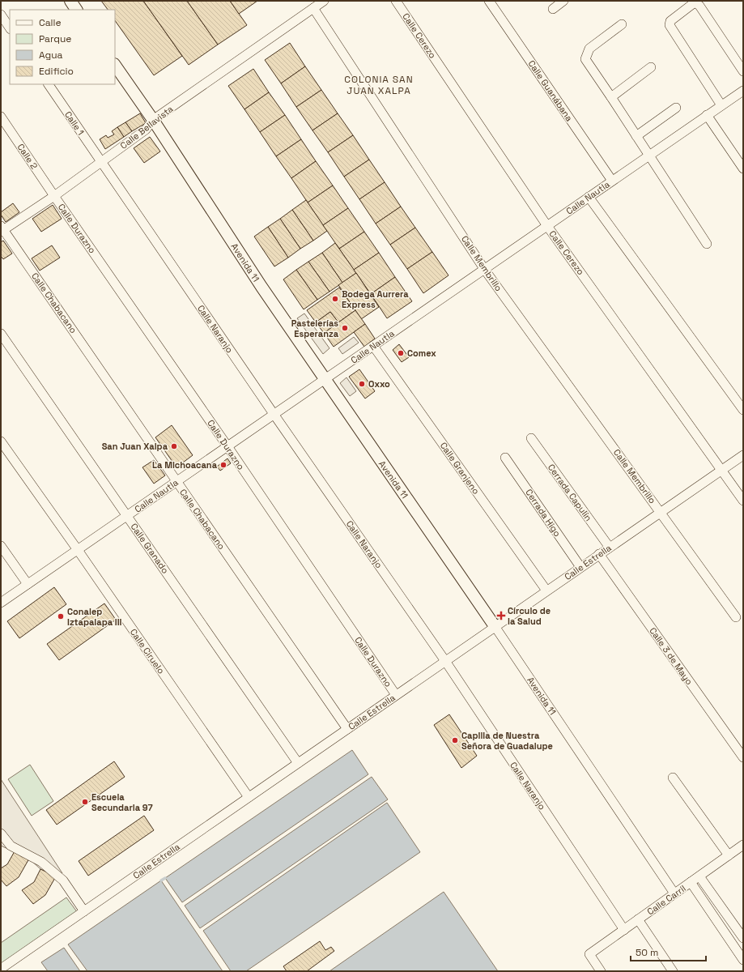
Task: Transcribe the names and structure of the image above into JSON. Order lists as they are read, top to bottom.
{
  "streets": {
    "street": [
      "Calle Cerezo",
      "Calle Guanábana",
      "Calle 1",
      "Calle Bellavista",
      "Calle 2",
      "Calle Nautla",
      "Calle Durazno",
      "Avenida 11",
      "Calle Membrillo",
      "Calle Chabacano",
      "Calle Naranjo",
      "Calle Granjeno",
      "Cerrada Capulín",
      "Cerrada Higo",
      "Calle Granado",
      "Calle Estrella",
      "Calle Ciruelo",
      "Calle 3 de Mayo",
      "Calle Carril"
    ]
  },
  "crossings": [
    ["Calle Cerezo", "Calle Nautla"],
    ["Calle Cerezo", "Calle Estrella"],
    ["Calle Guanábana", "Calle Nautla"],
    ["Calle 1", "Calle Bellavista"],
    ["Calle 1", "Calle Naranjo"],
    ["Calle Bellavista", "Calle 2"],
    ["Calle Bellavista", "Calle Durazno"],
    ["Calle Bellavista", "Avenida 11"],
    ["Calle Bellavista", "Calle Membrillo"],
    ["Calle Bellavista", "Calle Chabacano"],
    ["Calle Bellavista", "Calle Naranjo"],
    ["Calle 2", "Calle Durazno"],
    ["Calle Nautla", "Calle Durazno"],
    ["Calle Nautla", "Avenida 11"],
    ["Calle Nautla", "Calle Membrillo"],
    ["Calle Nautla", "Calle Chabacano"],
    ["Calle Nautla", "Calle Naranjo"],
    ["Calle Nautla", "Calle Granjeno"],
    ["Calle Nautla", "Calle Granado"],
    ["Calle Nautla", "Calle Ciruelo"],
    ["Calle Durazno", "Calle Estrella"],
    ["Avenida 11", "Calle Estrella"],
    ["Avenida 11", "Calle Carril"],
    ["Calle Membrillo", "Calle Estrella"],
    ["Calle Chabacano", "Calle Estrella"],
    ["Calle Naranjo", "Calle Estrella"],
    ["Calle Naranjo", "Calle Carril"],
    ["Calle Granjeno", "Calle Estrella"],
    ["Cerrada Capulín", "Calle Estrella"],
    ["Cerrada Higo", "Calle Estrella"],
    ["Calle Granado", "Calle Estrella"],
    ["Calle Estrella", "Calle Ciruelo"],
    ["Calle Estrella", "Calle 3 de Mayo"]
  ],
  "districts": ["COLONIA SAN JUAN XALPA"],
  "places": {
    "other": [
      "Bodega Aurrera Express",
      "Pastelerías Esperanza",
      "Comex",
      "Oxxo",
      "San Juan Xalpa",
      "La Michoacana",
      "Conalep Iztapalapa III",
      "Capilla de Nuestra Señora de Guadalupe",
      "Escuela Secundaria 97"
    ],
    "health": ["Círculo de la Salud"]
  },
  "legend": [
    "Calle",
    "Parque",
    "Agua",
    "Edificio"
  ],
  "scale_bar": "50 m"
}
